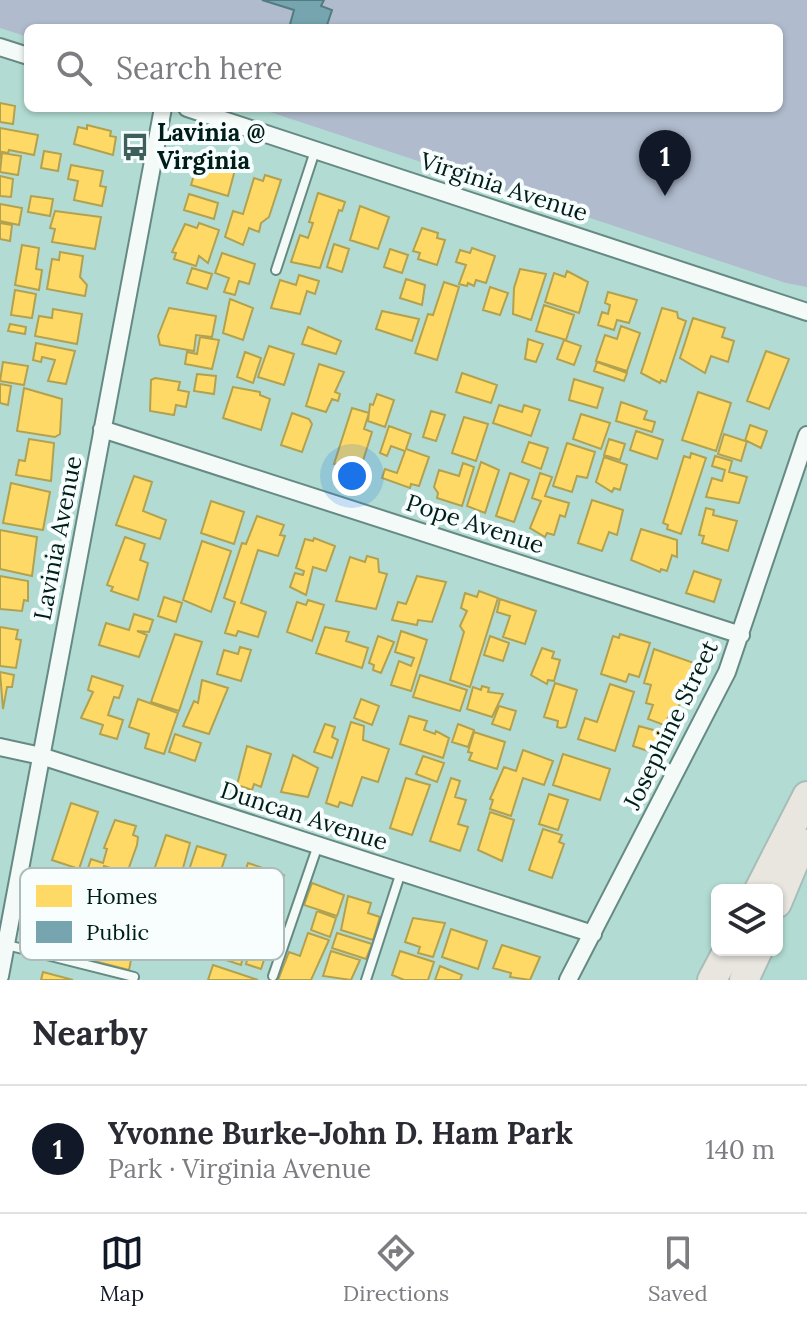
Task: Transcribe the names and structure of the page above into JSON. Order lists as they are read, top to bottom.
{
  "streets": {
    "street": [
      "Virginia Avenue",
      "Pope Avenue",
      "Lavinia Avenue",
      "Josephine Street",
      "Duncan Avenue"
    ]
  },
  "crossings": [
    ["Pope Avenue", "Lavinia Avenue"],
    ["Pope Avenue", "Josephine Street"],
    ["Lavinia Avenue", "Duncan Avenue"],
    ["Josephine Street", "Duncan Avenue"]
  ],
  "places": {
    "bus stop": ["Lavinia @ Virginia"]
  },
  "legend": ["Homes", "Public"],
  "page": {
    "search": "Search here",
    "pins": "1",
    "heading": "Nearby",
    "list": [
      {
        "mark": "1",
        "name": "Yvonne Burke-John D. Ham Park",
        "note": "Park · Virginia Avenue",
        "value": "140 m"
      }
    ],
    "nav": ["Map", "Directions", "Saved"]
  }
}
